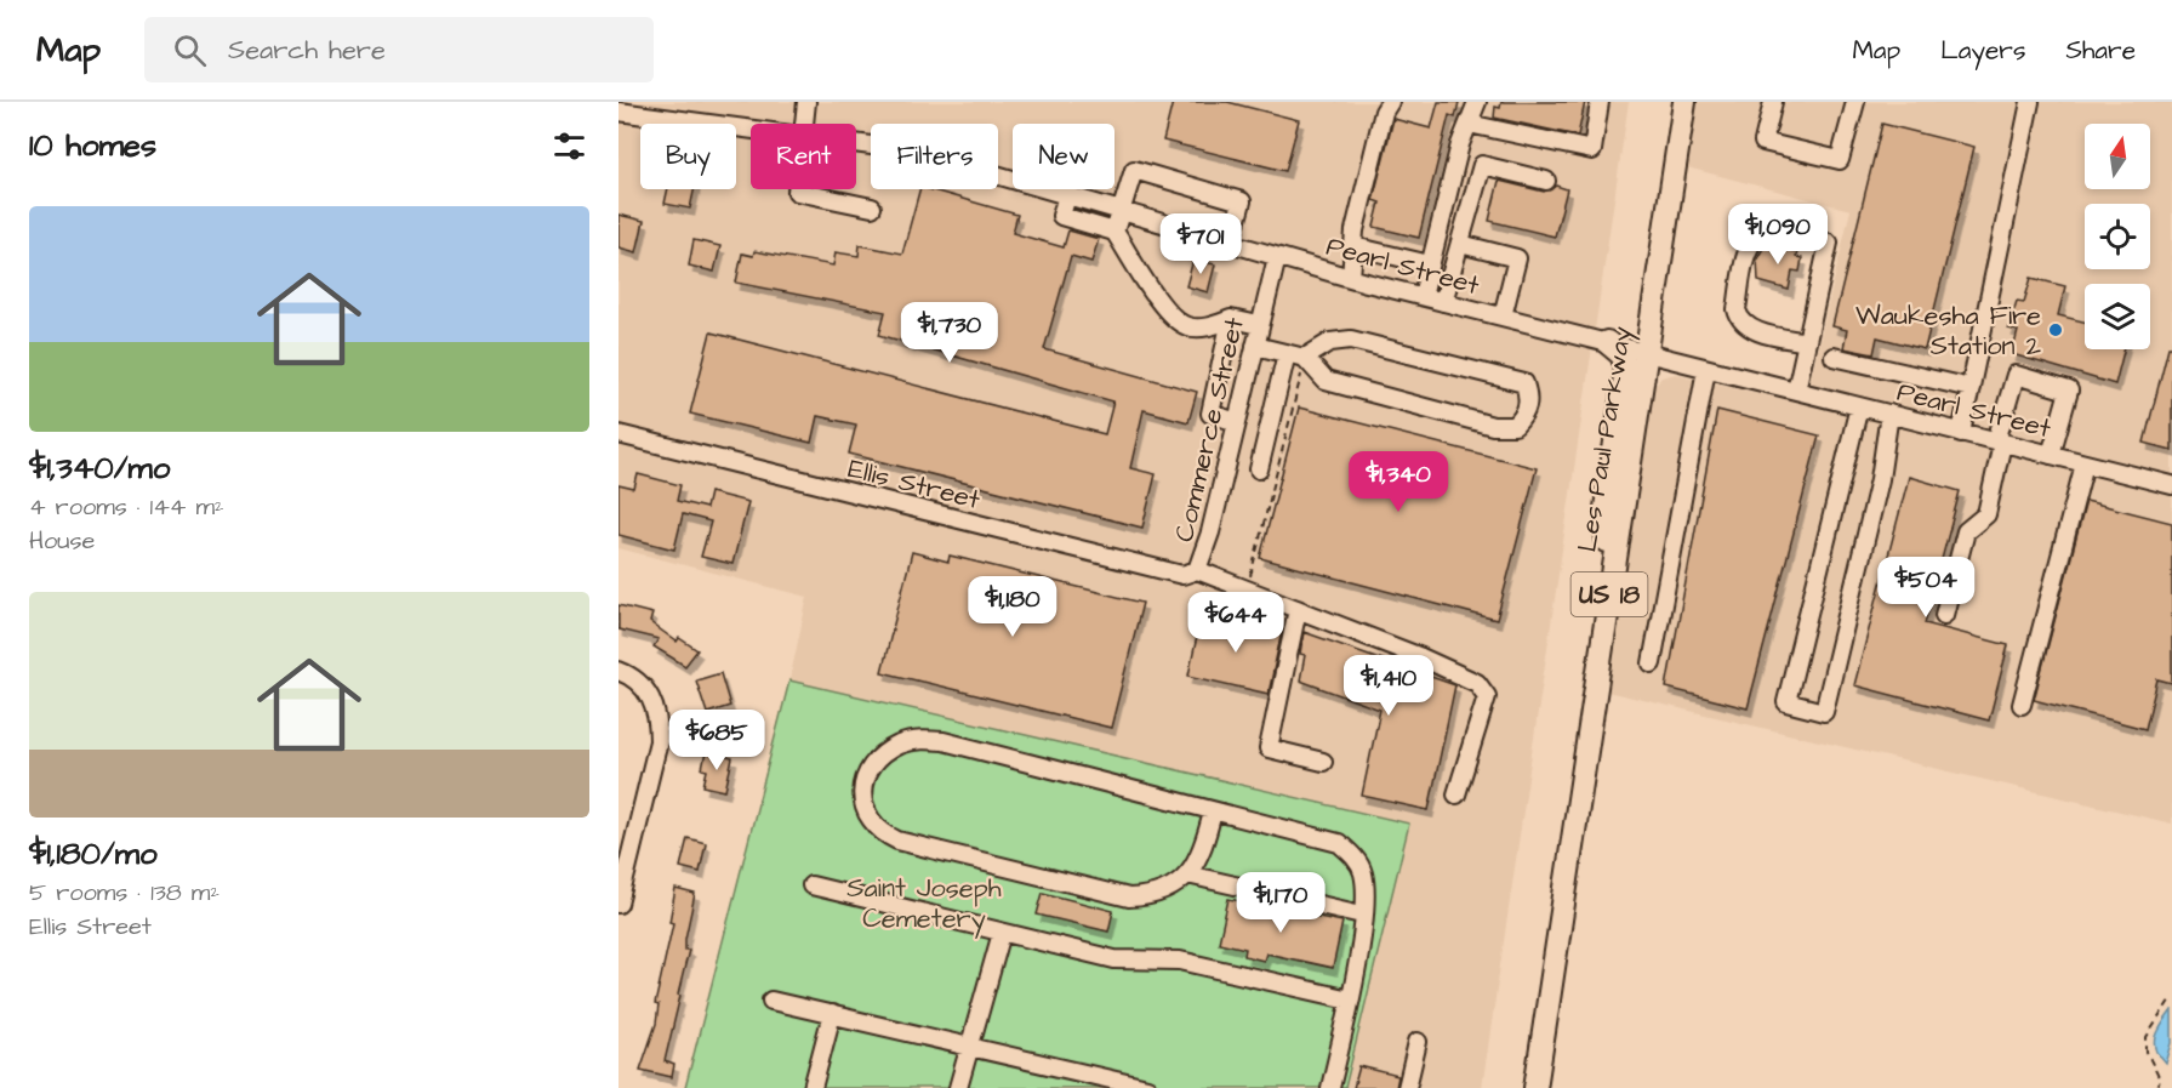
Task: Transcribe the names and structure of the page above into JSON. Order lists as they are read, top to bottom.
{
  "streets": {
    "main road": ["Les Paul Parkway", "US 18"],
    "street": ["Pearl Street", "Commerce Street", "Ellis Street"]
  },
  "crossings": [
    ["Pearl Street", "Commerce Street"],
    ["Pearl Street", "Les Paul Parkway"],
    ["Commerce Street", "Ellis Street"]
  ],
  "parks": ["Saint Joseph Cemetery"],
  "places": ["Waukesha Fire Station 2"],
  "north": "top",
  "page": {
    "header": "Map",
    "search": "Search here",
    "nav": ["Map", "Layers", "Share"],
    "heading": "10 homes",
    "chip": [
      "Buy",
      "Rent",
      "Filters",
      "New"
    ],
    "list": [
      {
        "name": "$1,340/mo",
        "note": "4 rooms · 144 m² · House"
      },
      {
        "name": "$1,180/mo",
        "note": "5 rooms · 138 m² · Ellis Street"
      }
    ],
    "price": [
      "$1,090",
      "$701",
      "$1,730",
      "$1,340",
      "$504",
      "$1,180",
      "$644",
      "$1,410",
      "$685",
      "$1,170"
    ]
  }
}
